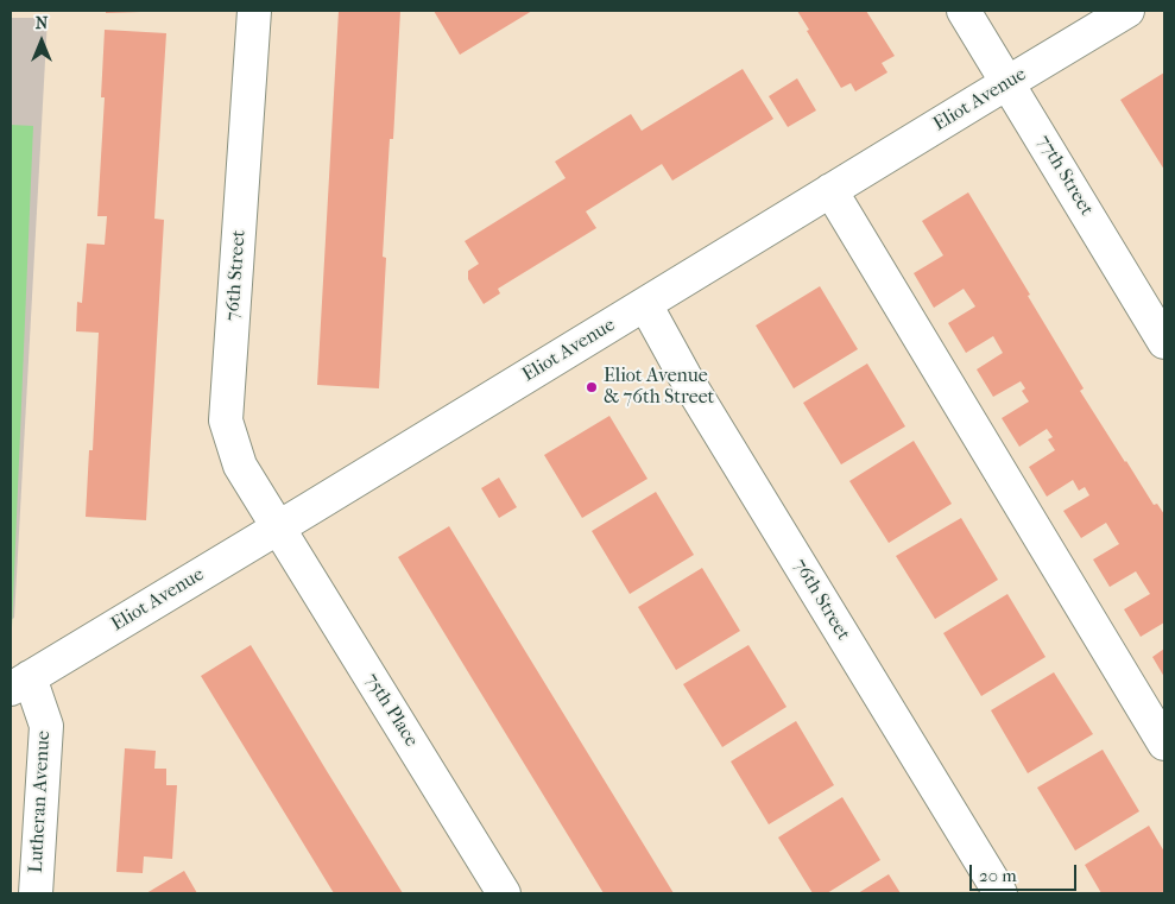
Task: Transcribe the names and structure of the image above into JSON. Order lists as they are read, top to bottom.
{
  "streets": {
    "street": [
      "Eliot Avenue",
      "77th Street",
      "76th Street",
      "75th Place",
      "Lutheran Avenue"
    ]
  },
  "crossings": [
    ["Eliot Avenue", "77th Street"],
    ["Eliot Avenue", "76th Street"],
    ["Eliot Avenue", "75th Place"],
    ["Eliot Avenue", "Lutheran Avenue"],
    ["76th Street", "75th Place"]
  ],
  "places": ["Eliot Avenue & 76th Street"],
  "scale_bar": "20 m",
  "north": "top"
}
